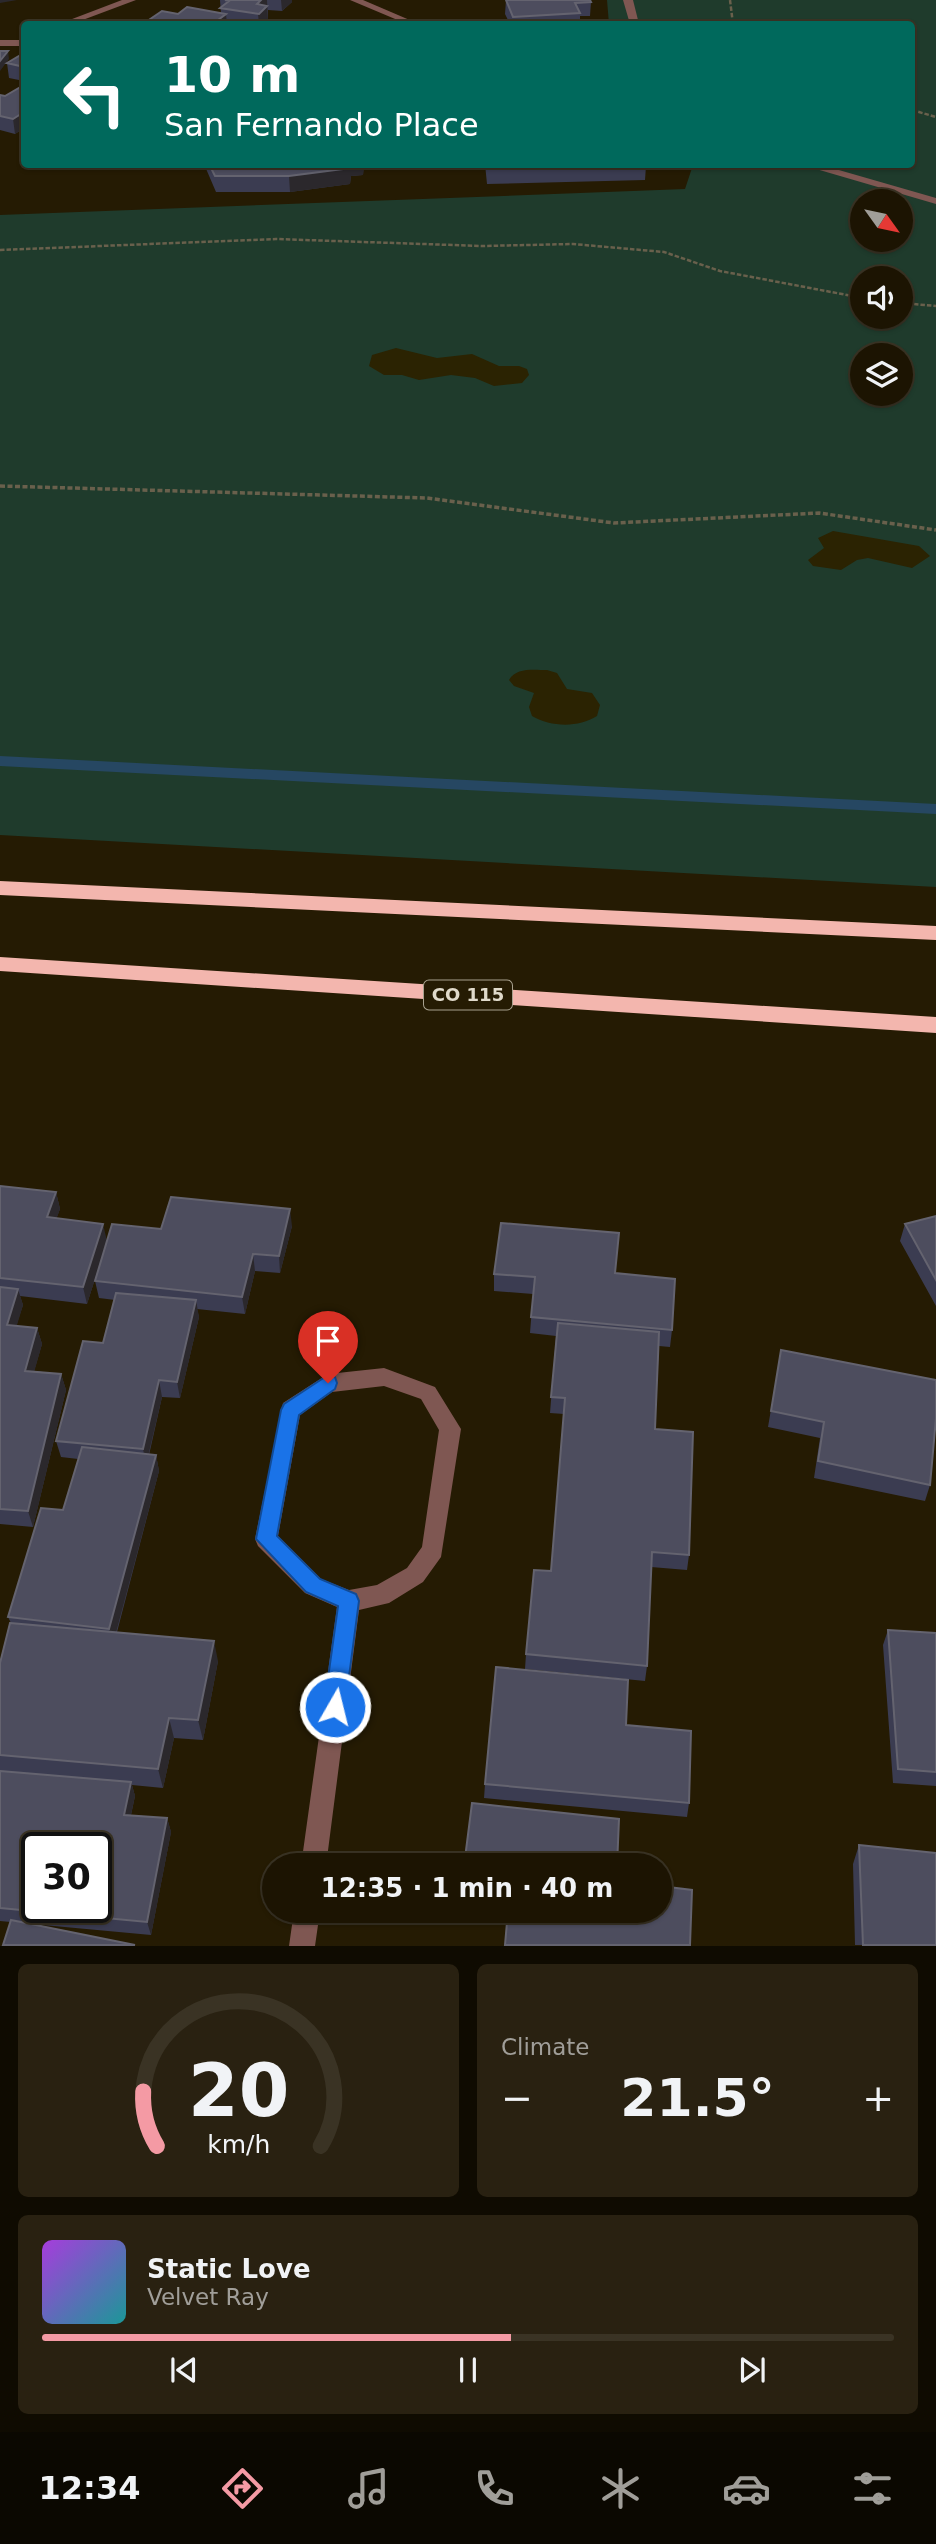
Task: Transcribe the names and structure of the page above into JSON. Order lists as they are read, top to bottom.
{
  "streets": {
    "highway": ["CO 115"]
  },
  "north": "bottom right",
  "page": {
    "turn": ["10 m", "San Fernando Place"],
    "limit": "30",
    "trip": "12:35 · 1 min · 40 m",
    "tile": "Climate",
    "heat": ["−", "21.5°", "+"],
    "song": ["Static Love", "Velvet Ray"],
    "tabs": "12:34",
    "gauge": ["20", "km/h"]
  }
}
